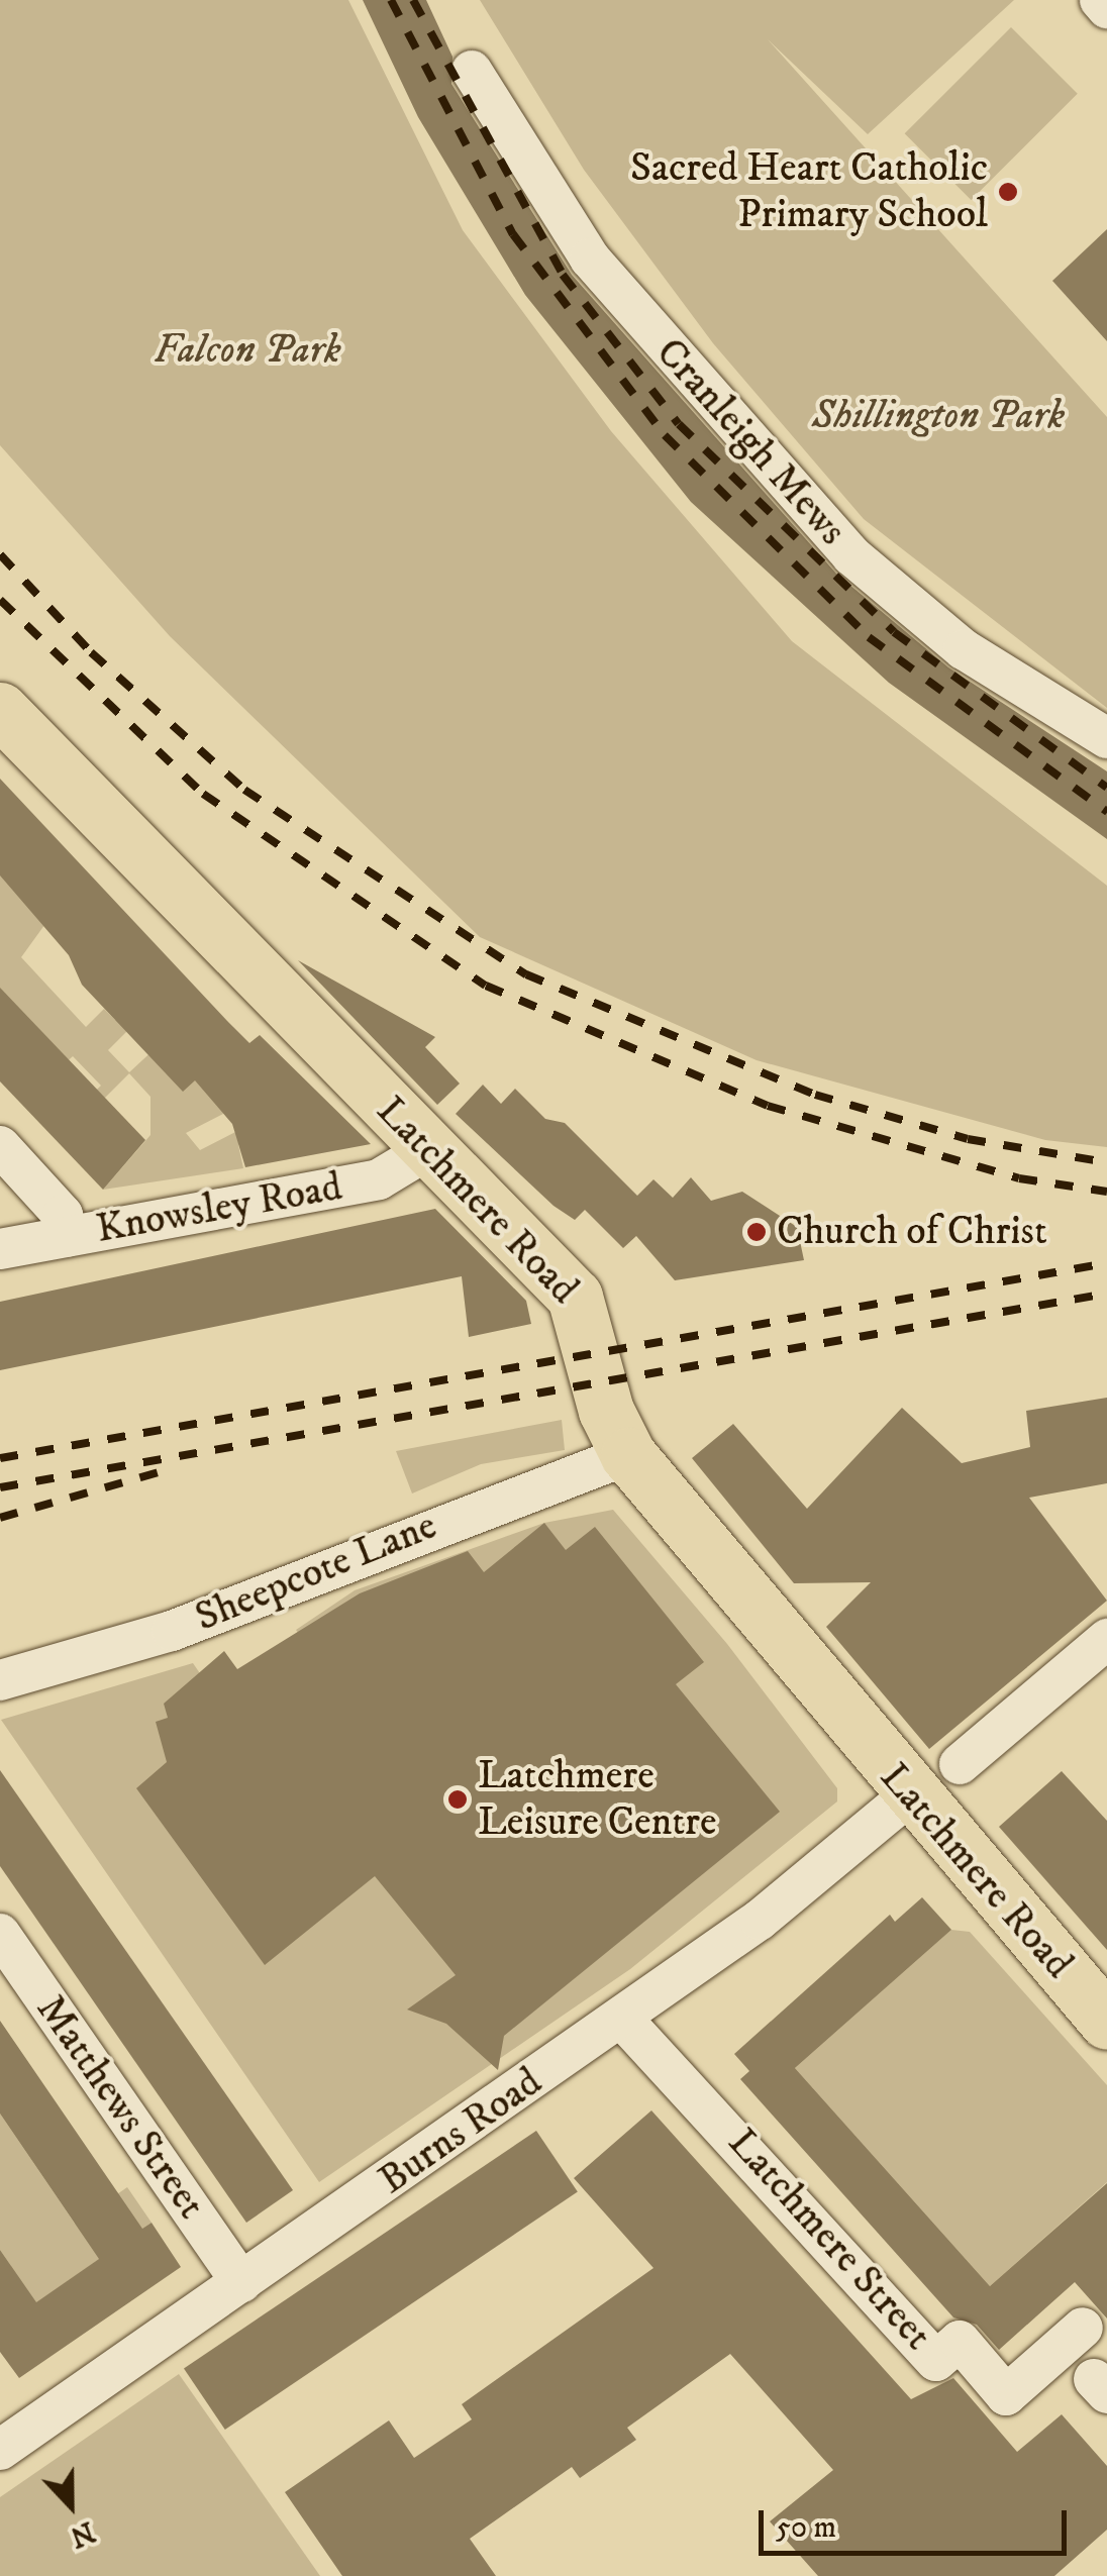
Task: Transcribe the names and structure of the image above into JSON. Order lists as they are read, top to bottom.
{
  "streets": {
    "highway": ["Latchmere Road"],
    "street": [
      "Cranleigh Mews",
      "Knowsley Road",
      "Sheepcote Lane",
      "Matthews Street",
      "Burns Road",
      "Latchmere Street"
    ]
  },
  "crossings": [
    ["Latchmere Road", "Knowsley Road"],
    ["Latchmere Road", "Sheepcote Lane"],
    ["Latchmere Road", "Burns Road"],
    ["Matthews Street", "Burns Road"],
    ["Burns Road", "Latchmere Street"]
  ],
  "parks": ["Falcon Park", "Shillington Park"],
  "places": ["Sacred Heart Catholic Primary School", "Church of Christ", "Latchmere Leisure Centre"],
  "scale_bar": "50 m",
  "north": "bottom"
}
